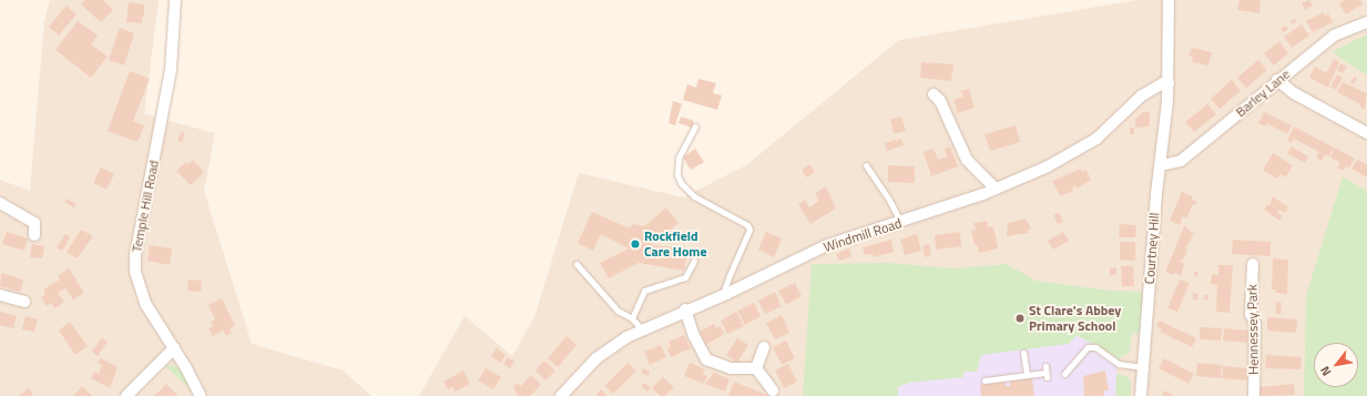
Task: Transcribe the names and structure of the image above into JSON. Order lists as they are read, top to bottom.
{
  "streets": {
    "street": [
      "Barley Lane",
      "Temple Hill Road",
      "Windmill Road",
      "Courtney Hill",
      "Hennessey Park"
    ]
  },
  "crossings": [
    ["Barley Lane", "Courtney Hill"],
    ["Windmill Road", "Courtney Hill"]
  ],
  "places": ["Rockfield Care Home", "St Clare's Abbey Primary School"],
  "north": "bottom left"
}
